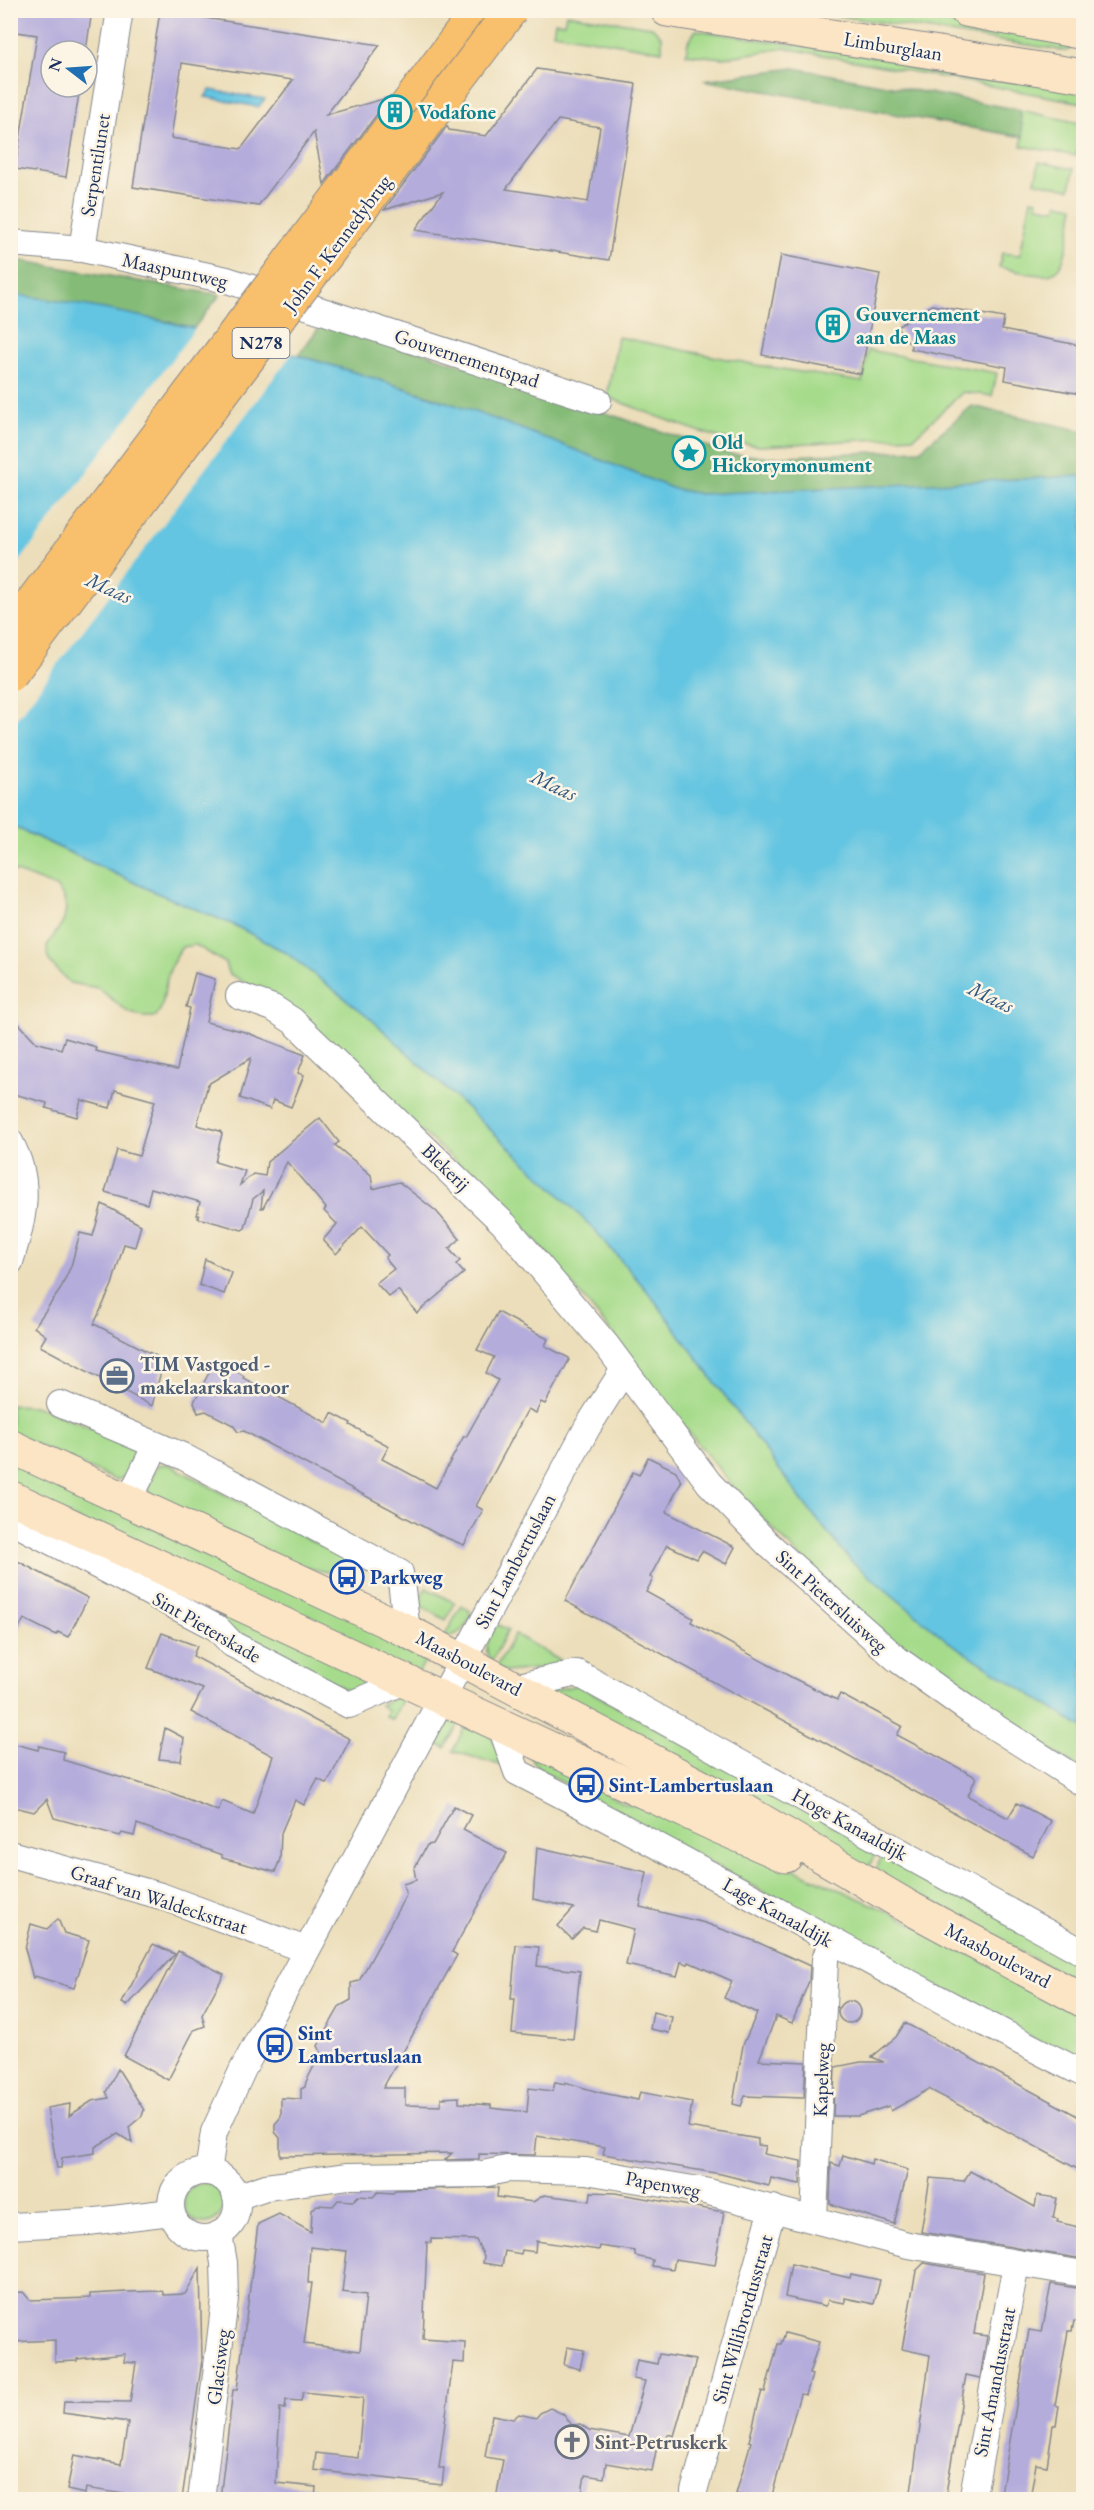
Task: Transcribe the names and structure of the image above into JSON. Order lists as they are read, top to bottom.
{
  "streets": {
    "main road": ["John F. Kennedybrug", "N278"],
    "street": [
      "Limburglaan",
      "Serpentilunet",
      "Maaspuntweg",
      "Gouvernementspad",
      "Blekerij",
      "Sint Lambertuslaan",
      "Sint Pietersluisweg",
      "Sint Pieterskade",
      "Maasboulevard",
      "Hoge Kanaaldijk",
      "Graaf van Waldeckstraat",
      "Lage Kanaaldijk",
      "Kapelweg",
      "Papenweg",
      "Sint Willibrordusstraat",
      "Glacisweg",
      "Sint Amandusstraat"
    ]
  },
  "crossings": [
    ["Serpentilunet", "Maaspuntweg"],
    ["Maaspuntweg", "Gouvernementspad"],
    ["Blekerij", "Sint Lambertuslaan"],
    ["Blekerij", "Sint Pietersluisweg"],
    ["Sint Lambertuslaan", "Sint Pietersluisweg"],
    ["Sint Lambertuslaan", "Maasboulevard"],
    ["Sint Lambertuslaan", "Graaf van Waldeckstraat"],
    ["Sint Lambertuslaan", "Papenweg"],
    ["Sint Lambertuslaan", "Glacisweg"],
    ["Sint Pieterskade", "Maasboulevard"],
    ["Maasboulevard", "Hoge Kanaaldijk"],
    ["Maasboulevard", "Lage Kanaaldijk"],
    ["Lage Kanaaldijk", "Kapelweg"],
    ["Kapelweg", "Papenweg"],
    ["Papenweg", "Sint Willibrordusstraat"],
    ["Papenweg", "Glacisweg"],
    ["Papenweg", "Sint Amandusstraat"]
  ],
  "water": ["Maas"],
  "places": {
    "building": ["Vodafone", "Gouvernement aan de Maas"],
    "place": ["Old Hickorymonument"],
    "office": ["TIM Vastgoed - makelaarskantoor"],
    "bus stop": ["Parkweg", "Sint-Lambertuslaan", "Sint Lambertuslaan"],
    "church": ["Sint-Petruskerk"]
  },
  "north": "left"
}
